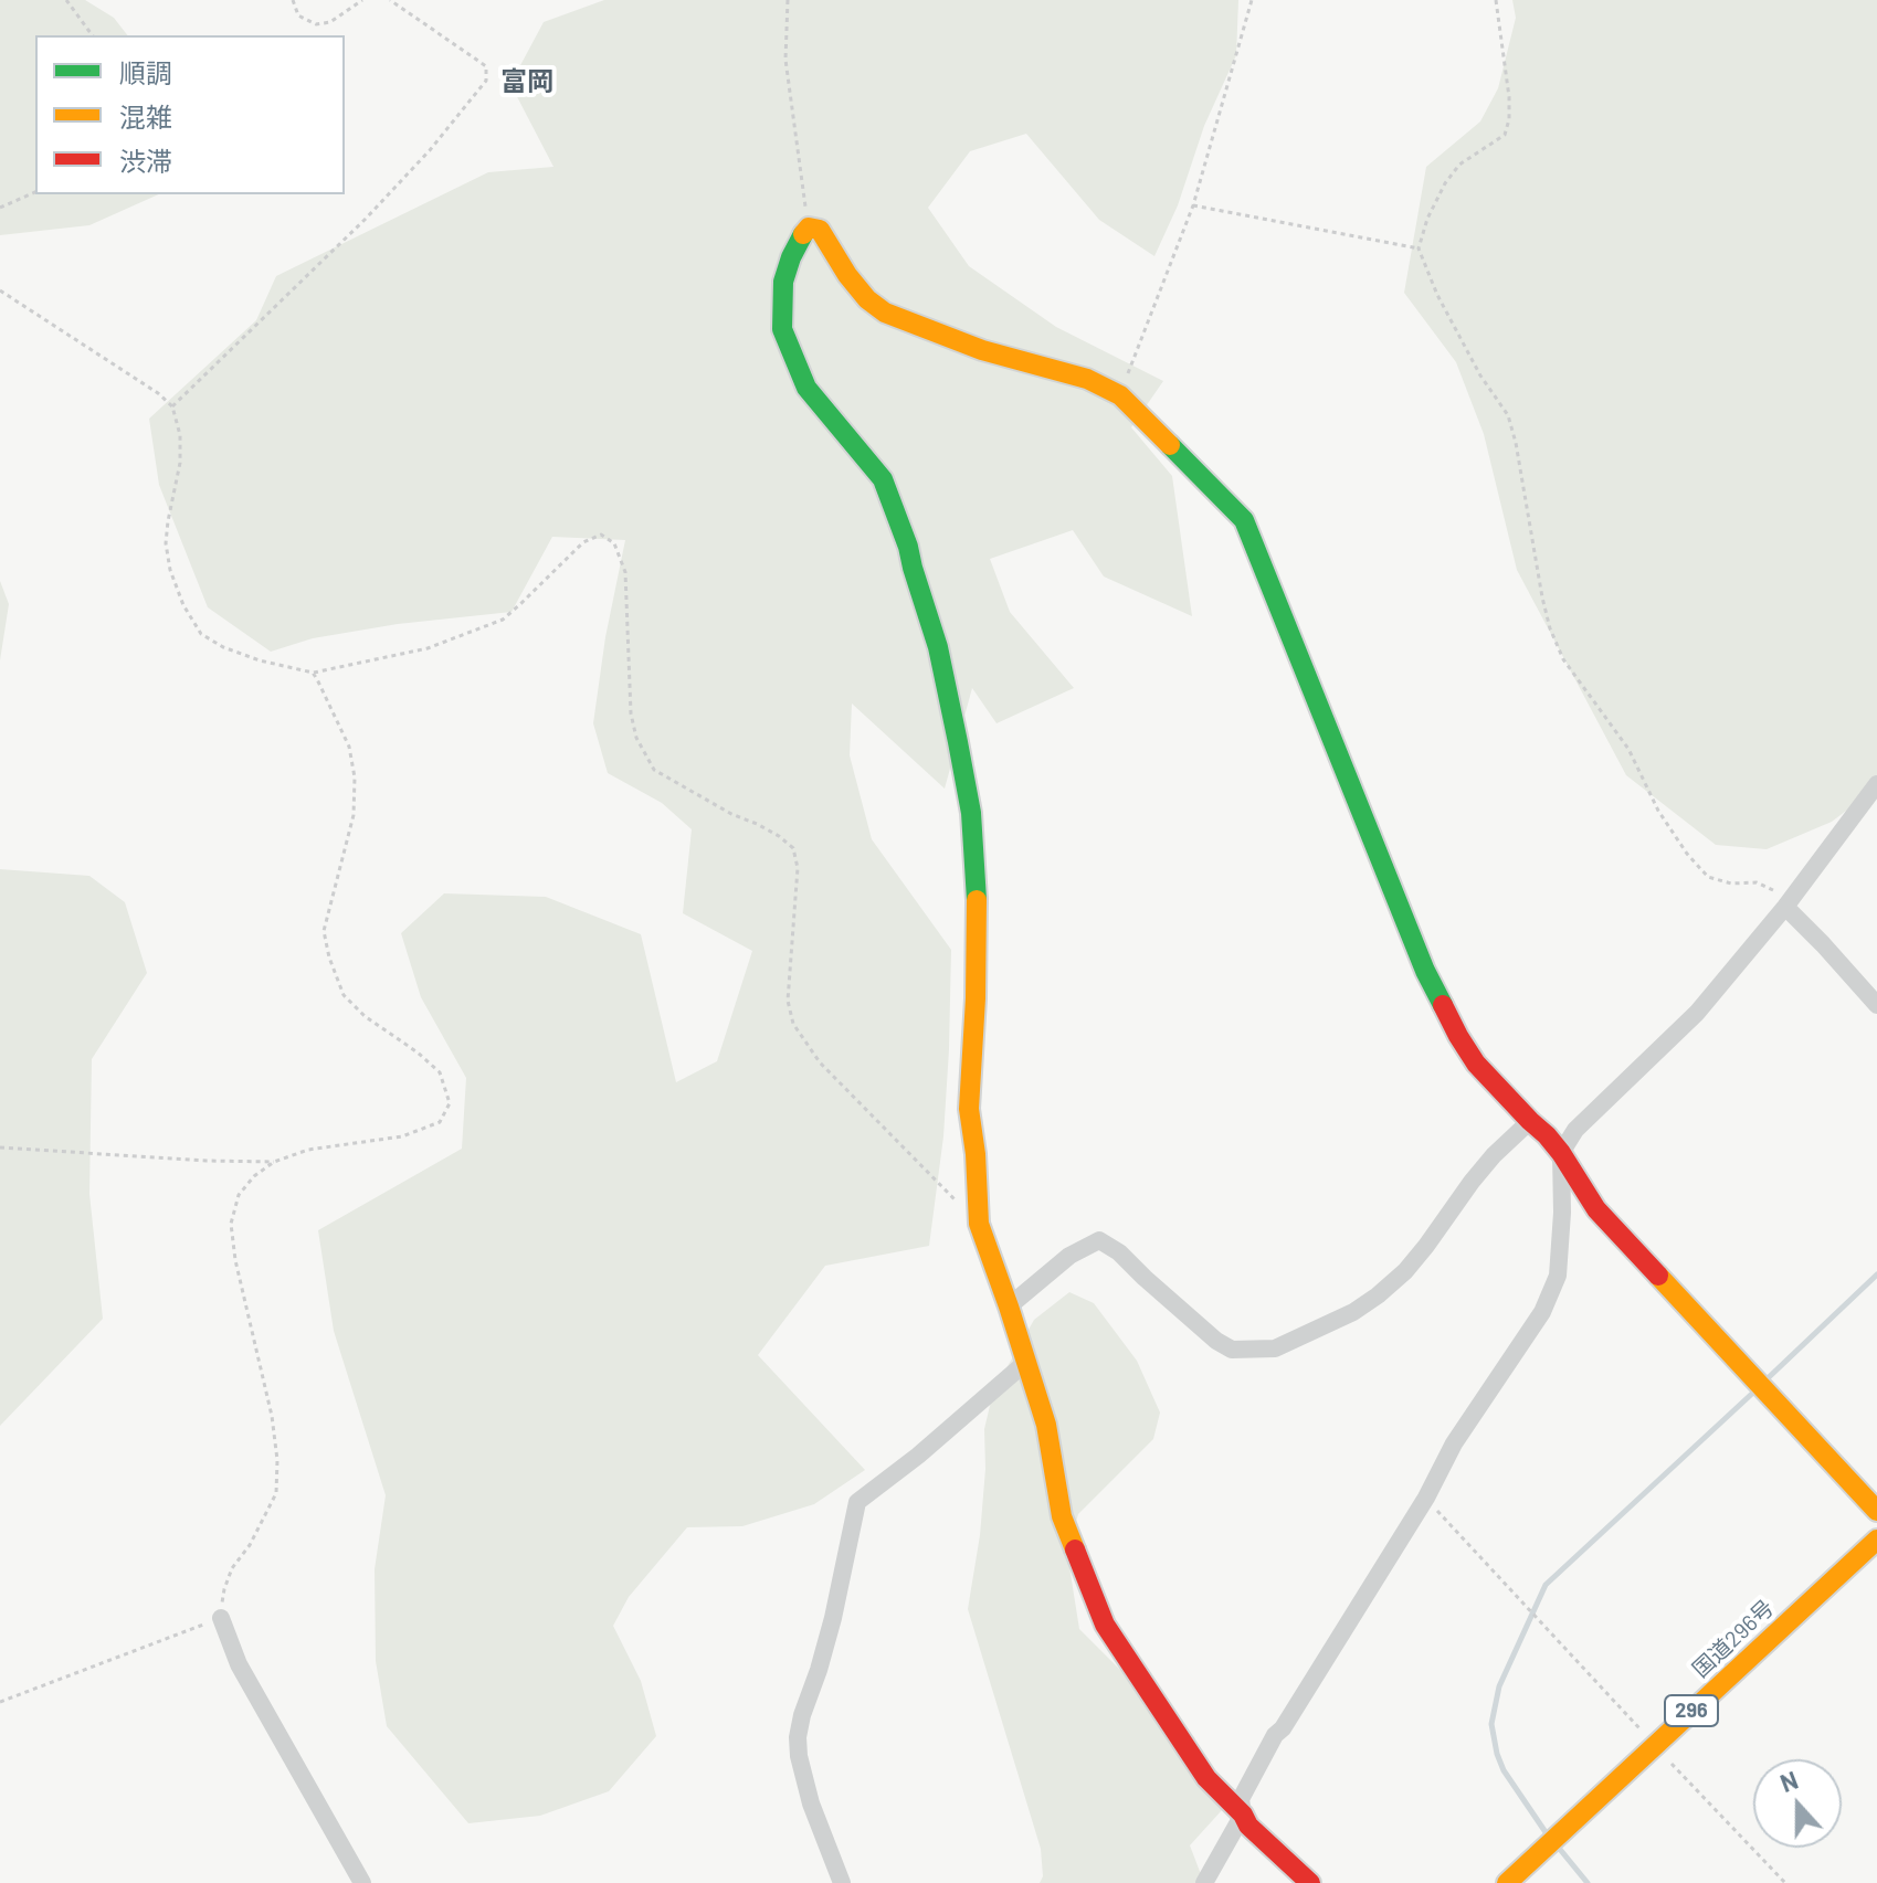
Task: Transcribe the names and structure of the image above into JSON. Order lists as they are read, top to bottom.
{
  "streets": {
    "main road": ["国道296号", "296"]
  },
  "districts": ["富岡"],
  "legend": ["順調", "混雑", "渋滞"],
  "north": "top"
}
